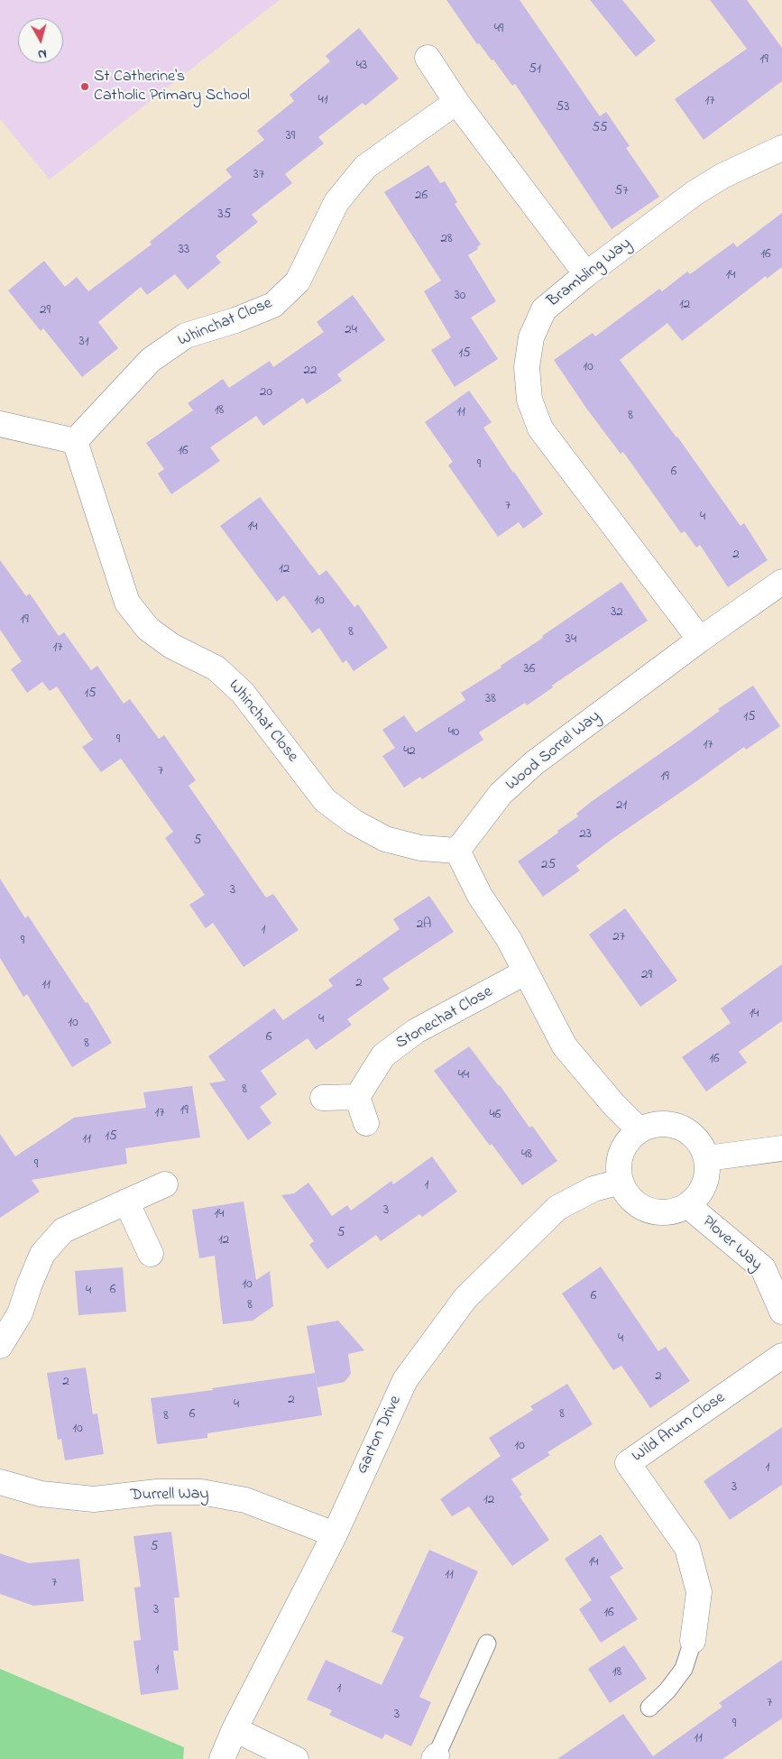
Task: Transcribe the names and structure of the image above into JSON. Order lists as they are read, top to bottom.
{
  "streets": {
    "street": [
      "Brambling Way",
      "Whinchat Close",
      "Wood Sorrel Way",
      "Stonechat Close",
      "Plover Way",
      "Wild Arum Close",
      "Garton Drive",
      "Durrell Way"
    ]
  },
  "crossings": [
    ["Brambling Way", "Wood Sorrel Way"],
    ["Whinchat Close", "Wood Sorrel Way"],
    ["Plover Way", "Garton Drive"],
    ["Garton Drive", "Durrell Way"]
  ],
  "places": ["St Catherine's Catholic Primary School"],
  "house_numbers": [
    "49",
    "19",
    "43",
    "51",
    "41",
    "17",
    "53",
    "55",
    "39",
    "37",
    "57",
    "26",
    "35",
    "28",
    "33",
    "16",
    "14",
    "30",
    "12",
    "29",
    "24",
    "31",
    "15",
    "10",
    "22",
    "20",
    "18",
    "11",
    "8",
    "16",
    "9",
    "6",
    "7",
    "4",
    "14",
    "2",
    "12",
    "10",
    "32",
    "19",
    "8",
    "34",
    "17",
    "36",
    "15",
    "38",
    "15",
    "40",
    "9",
    "17",
    "42",
    "7",
    "19",
    "21",
    "23",
    "5",
    "25",
    "3",
    "2A",
    "1",
    "27",
    "9",
    "29",
    "2",
    "11",
    "14",
    "4",
    "10",
    "6",
    "8",
    "16",
    "44",
    "8",
    "19",
    "17",
    "46",
    "15",
    "11",
    "48",
    "9",
    "1",
    "3",
    "14",
    "5",
    "12",
    "10",
    "6",
    "4",
    "6",
    "8",
    "4",
    "2",
    "2",
    "2",
    "4",
    "6",
    "8",
    "8",
    "10",
    "10",
    "1",
    "3",
    "12",
    "5",
    "14",
    "11",
    "7",
    "3",
    "16",
    "1",
    "18",
    "1",
    "7",
    "3",
    "9",
    "11"
  ],
  "north": "bottom"
}
